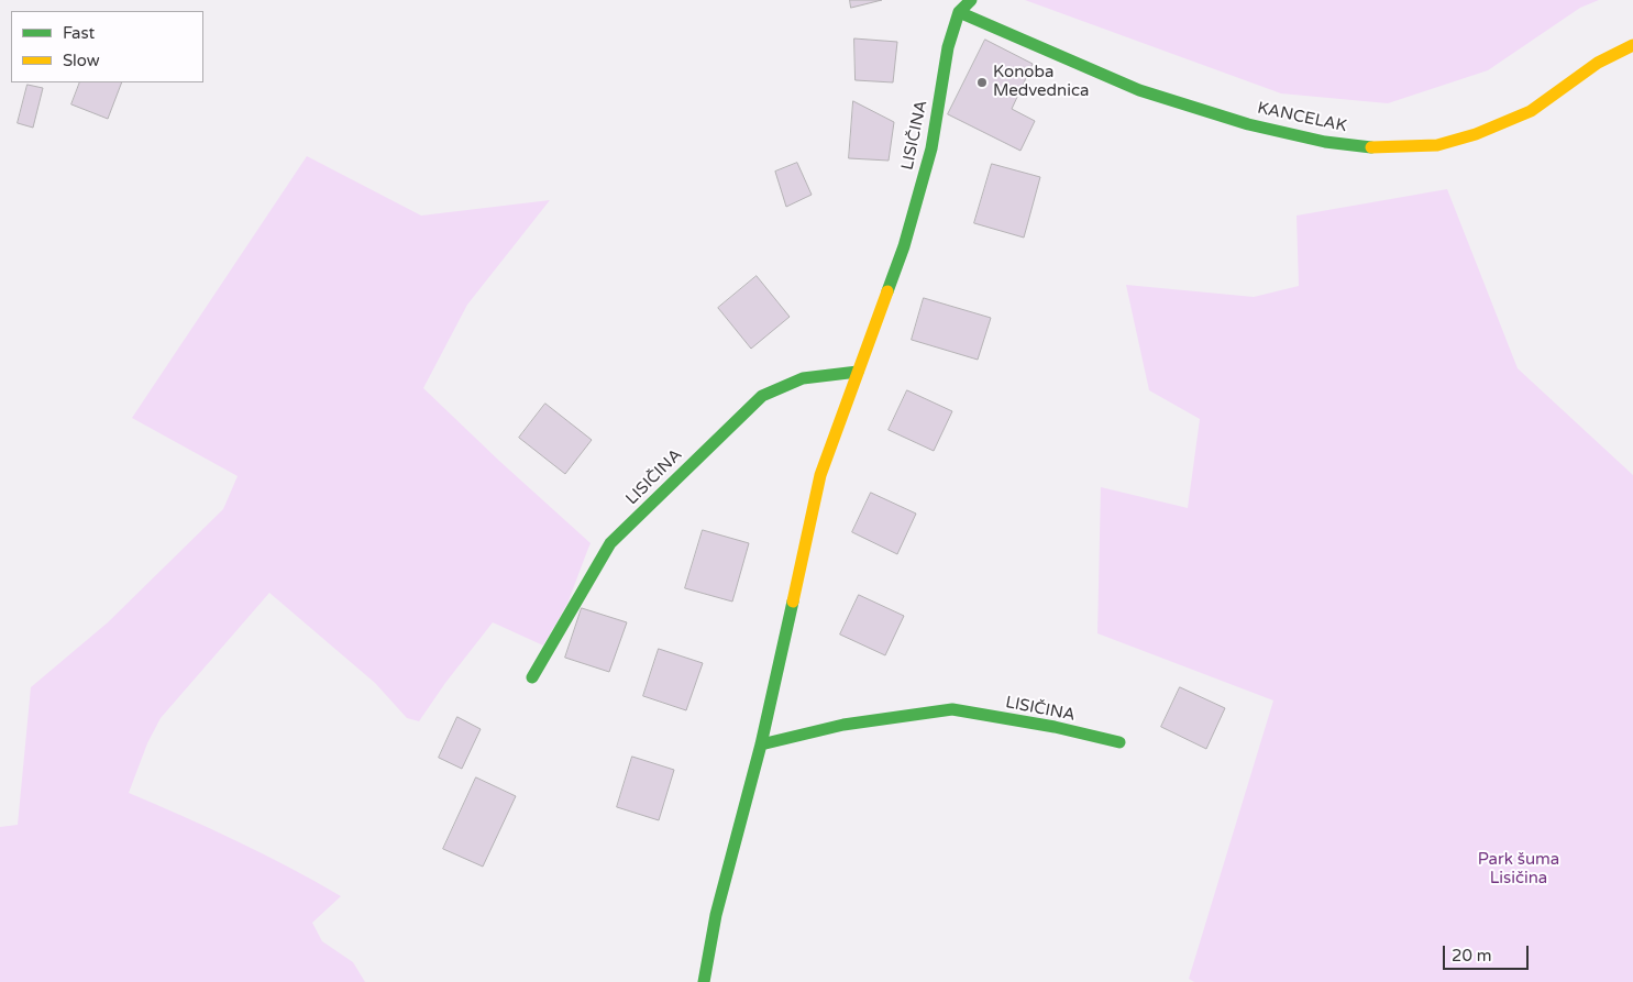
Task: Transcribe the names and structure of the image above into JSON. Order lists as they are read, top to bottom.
{
  "streets": {
    "street": ["KANCELAK", "LISIČINA"]
  },
  "crossings": [
    ["KANCELAK", "LISIČINA"]
  ],
  "parks": ["Park šuma Lisičina"],
  "places": ["Konoba Medvednica"],
  "legend": ["Fast", "Slow"],
  "scale_bar": "20 m"
}
